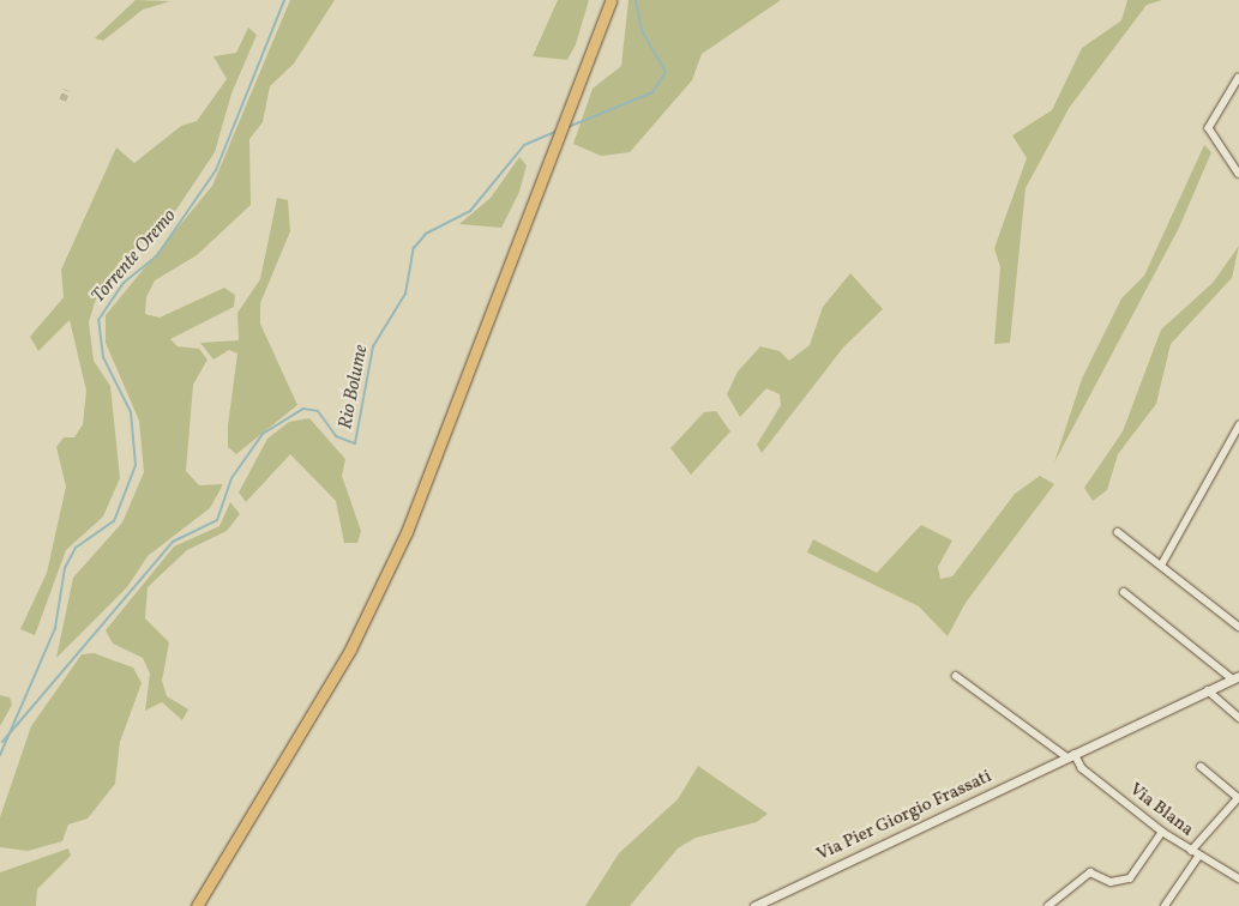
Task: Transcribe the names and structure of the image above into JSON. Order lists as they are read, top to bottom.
{
  "streets": {
    "street": ["Via Blana", "Via Pier Giorgio Frassati"]
  },
  "crossings": [
    ["Via Blana", "Via Pier Giorgio Frassati"]
  ],
  "water": ["Torrente Oremo", "Rio Bolume"]
}
